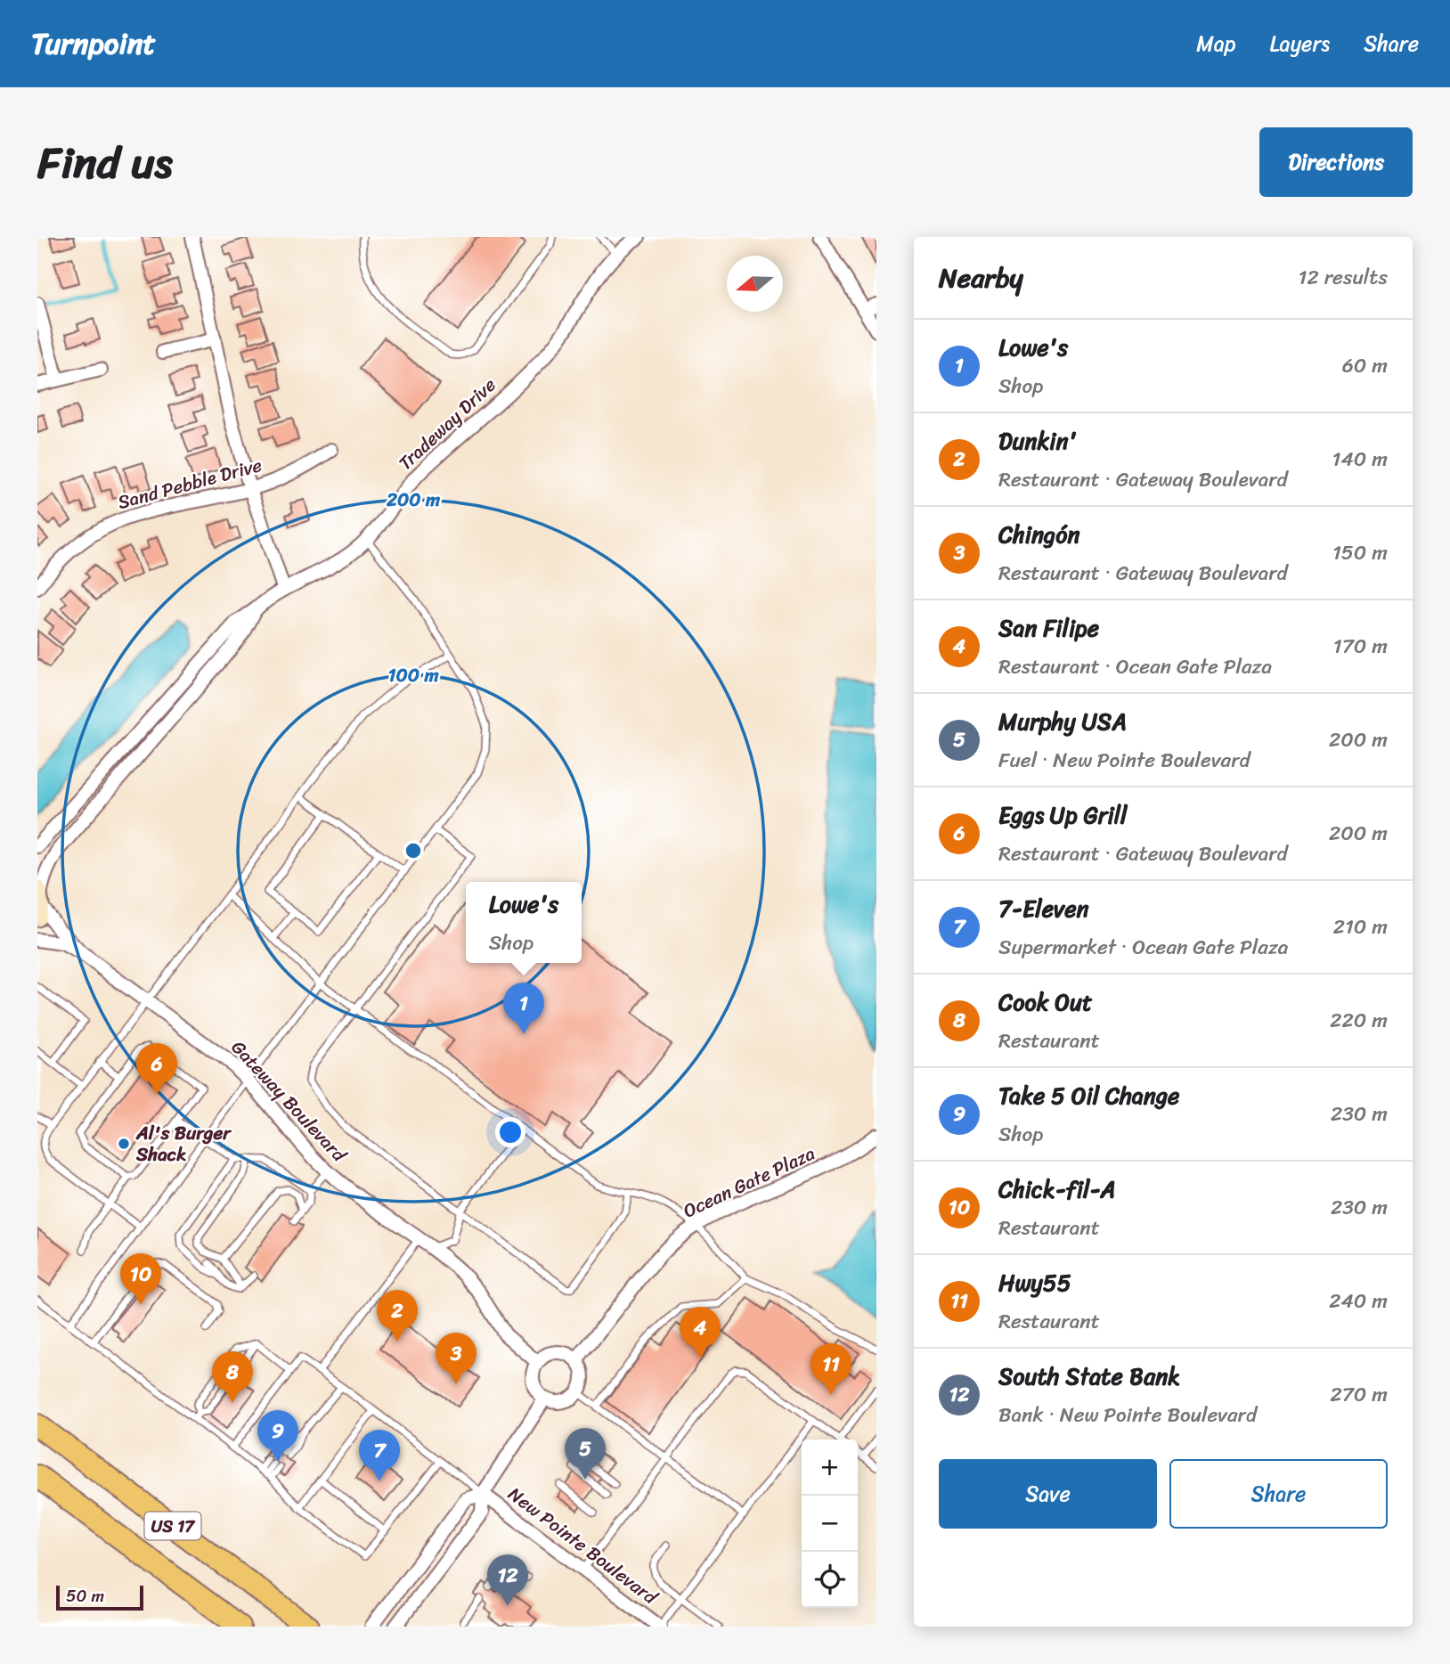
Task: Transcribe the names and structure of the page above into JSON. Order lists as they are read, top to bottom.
{
  "streets": {
    "highway": ["US 17"],
    "street": [
      "Tradeway Drive",
      "Sand Pebble Drive",
      "Gateway Boulevard",
      "Ocean Gate Plaza",
      "New Pointe Boulevard"
    ]
  },
  "crossings": [
    ["Gateway Boulevard", "Ocean Gate Plaza"]
  ],
  "places": ["Al's Burger Shack"],
  "scale_bar": "50 m",
  "north": "left",
  "page": {
    "header": "Turnpoint",
    "nav": ["Map", "Layers", "Share"],
    "title": "Find us",
    "buttons": [
      "Directions",
      ["Save", "Share"]
    ],
    "heading": ["Nearby", "12 results"],
    "list": [
      {
        "mark": "1",
        "name": "Lowe's",
        "note": "Shop",
        "value": "60 m"
      },
      {
        "mark": "2",
        "name": "Dunkin'",
        "note": "Restaurant · Gateway Boulevard",
        "value": "140 m"
      },
      {
        "mark": "3",
        "name": "Chingón",
        "note": "Restaurant · Gateway Boulevard",
        "value": "150 m"
      },
      {
        "mark": "4",
        "name": "San Filipe",
        "note": "Restaurant · Ocean Gate Plaza",
        "value": "170 m"
      },
      {
        "mark": "5",
        "name": "Murphy USA",
        "note": "Fuel · New Pointe Boulevard",
        "value": "200 m"
      },
      {
        "mark": "6",
        "name": "Eggs Up Grill",
        "note": "Restaurant · Gateway Boulevard",
        "value": "200 m"
      },
      {
        "mark": "7",
        "name": "7-Eleven",
        "note": "Supermarket · Ocean Gate Plaza",
        "value": "210 m"
      },
      {
        "mark": "8",
        "name": "Cook Out",
        "note": "Restaurant",
        "value": "220 m"
      },
      {
        "mark": "9",
        "name": "Take 5 Oil Change",
        "note": "Shop",
        "value": "230 m"
      },
      {
        "mark": "10",
        "name": "Chick-fil-A",
        "note": "Restaurant",
        "value": "230 m"
      },
      {
        "mark": "11",
        "name": "Hwy55",
        "note": "Restaurant",
        "value": "240 m"
      },
      {
        "mark": "12",
        "name": "South State Bank",
        "note": "Bank · New Pointe Boulevard",
        "value": "270 m"
      }
    ],
    "popup": ["Lowe's", "Shop"],
    "pins": [
      "1",
      "6",
      "10",
      "2",
      "4",
      "3",
      "11",
      "8",
      "9",
      "5",
      "7",
      "12"
    ],
    "map_buttons": ["+", "−"],
    "scale": "50 m"
  },
  "rings": ["200 m", "100 m"]
}
